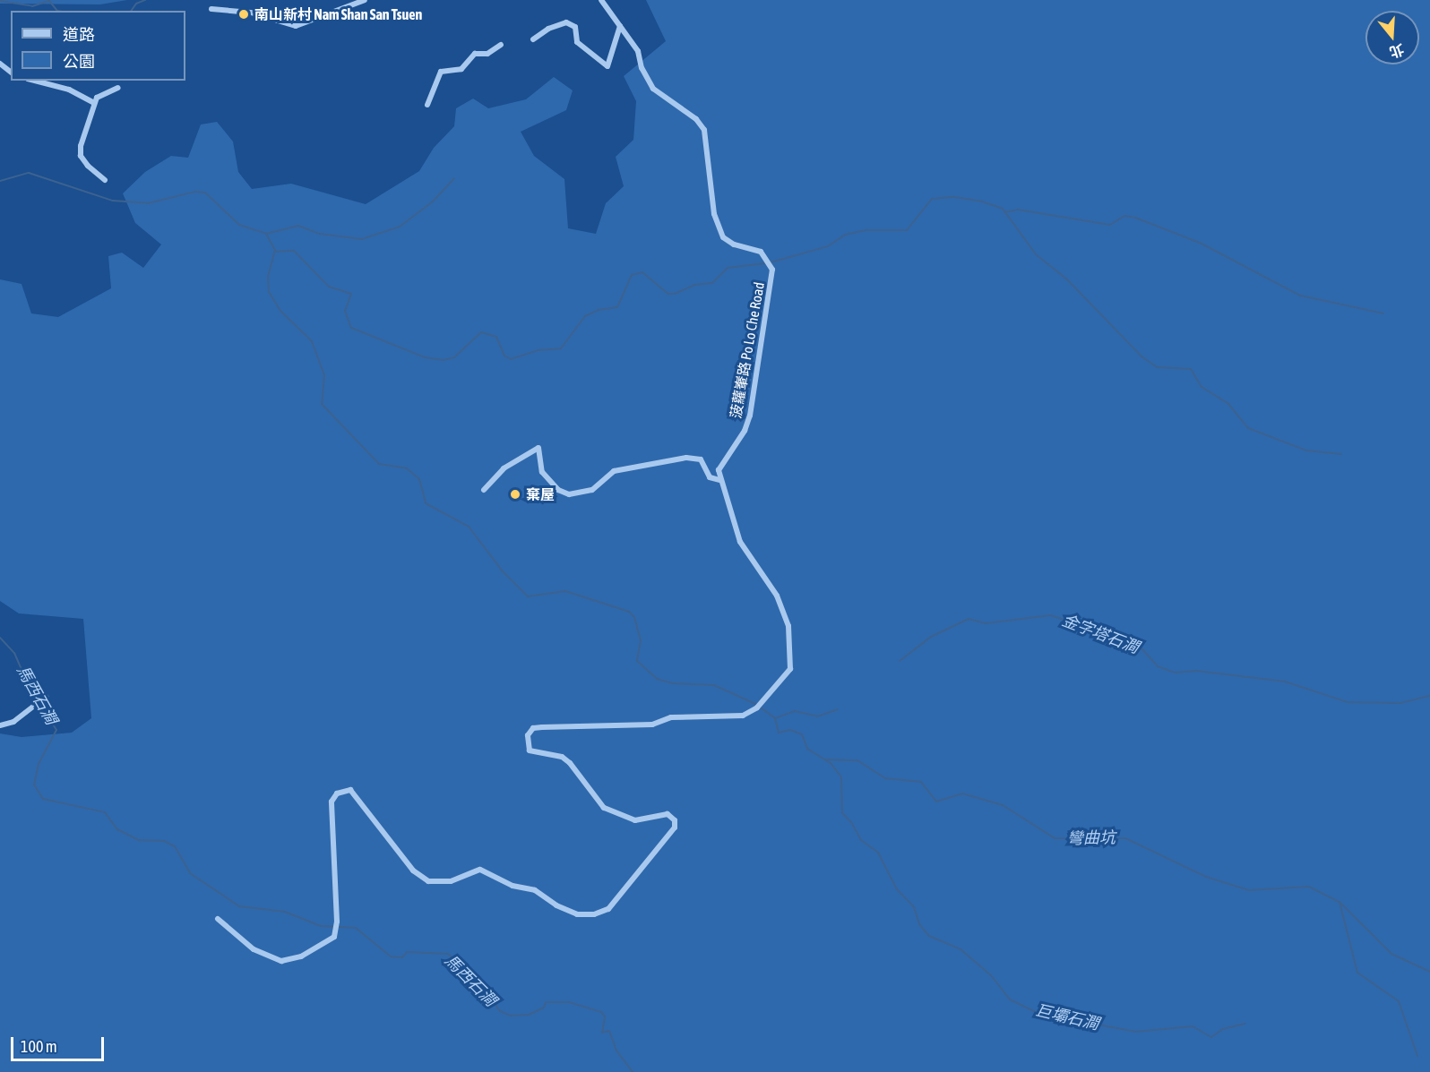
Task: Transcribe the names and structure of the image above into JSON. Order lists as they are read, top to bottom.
{
  "streets": {
    "street": ["菠蘿輋路 Po Lo Che Road"]
  },
  "water": [
    "金字塔石澗",
    "馬西石澗",
    "彎曲坑",
    "巨壩石澗"
  ],
  "places": ["南山新村 Nam Shan San Tsuen", "棄屋"],
  "legend": ["道路", "公園"],
  "scale_bar": "100 m",
  "north": "bottom"
}
